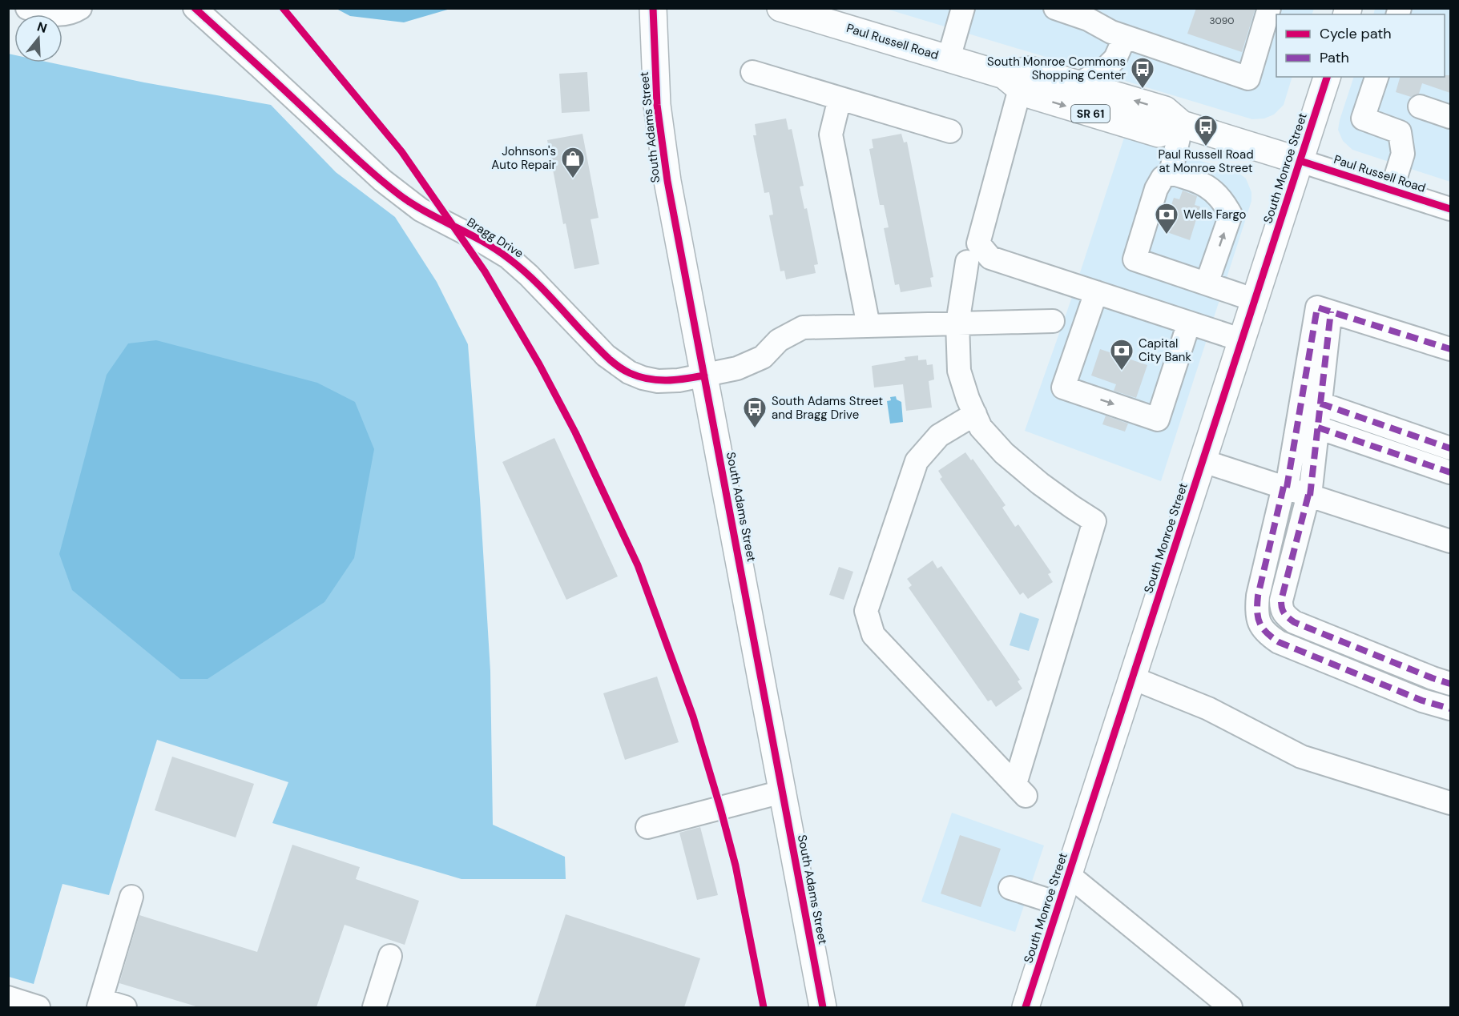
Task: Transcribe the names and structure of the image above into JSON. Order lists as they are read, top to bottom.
{
  "streets": {
    "main road": [
      "Paul Russell Road",
      "SR 61",
      "South Adams Street",
      "South Monroe Street"
    ],
    "street": ["Bragg Drive"]
  },
  "crossings": [
    ["Paul Russell Road", "South Monroe Street"],
    ["South Adams Street", "Bragg Drive"]
  ],
  "places": {
    "bus stop": ["South Monroe Commons Shopping Center", "Paul Russell Road at Monroe Street", "South Adams Street and Bragg Drive"],
    "shop": ["Johnson's Auto Repair"],
    "bank": ["Wells Fargo", "Capital City Bank"]
  },
  "house_numbers": ["3090"],
  "legend": ["Cycle path", "Path"],
  "north": "top"
}
